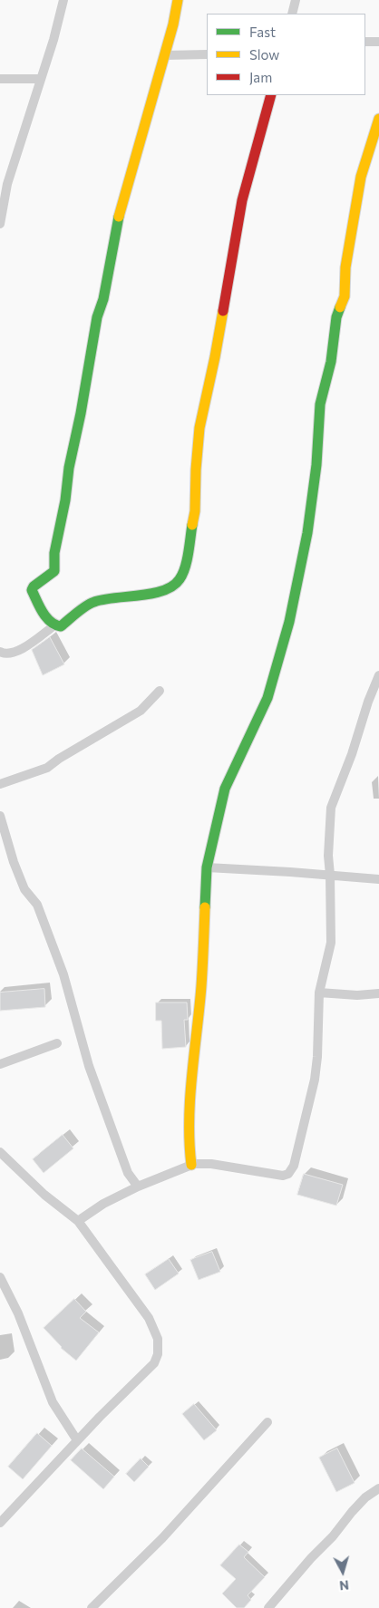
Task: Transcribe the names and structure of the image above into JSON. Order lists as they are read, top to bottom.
{
  "legend": ["Fast", "Slow", "Jam"],
  "north": "bottom"
}
